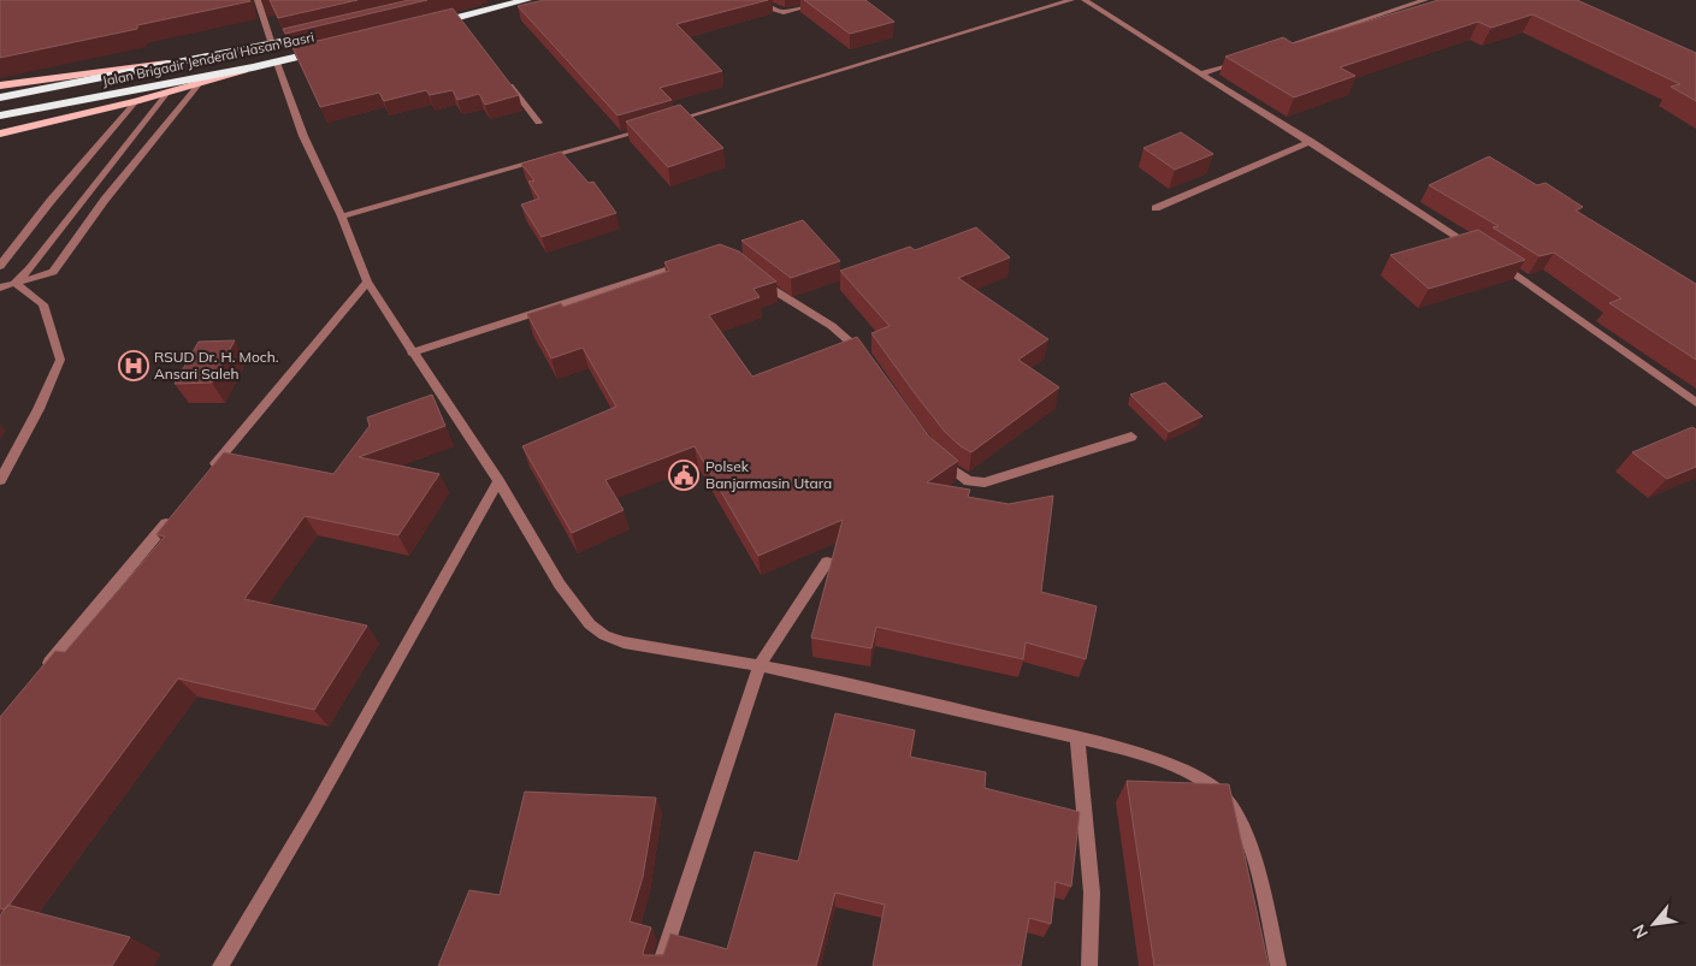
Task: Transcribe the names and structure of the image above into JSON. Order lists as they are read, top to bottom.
{
  "streets": {
    "highway": ["Jalan Brigadir Jenderal Hasan Basri"]
  },
  "places": {
    "hospital": ["RSUD Dr. H. Moch. Ansari Saleh"],
    "public building": ["Polsek Banjarmasin Utara"]
  },
  "north": "bottom left"
}
